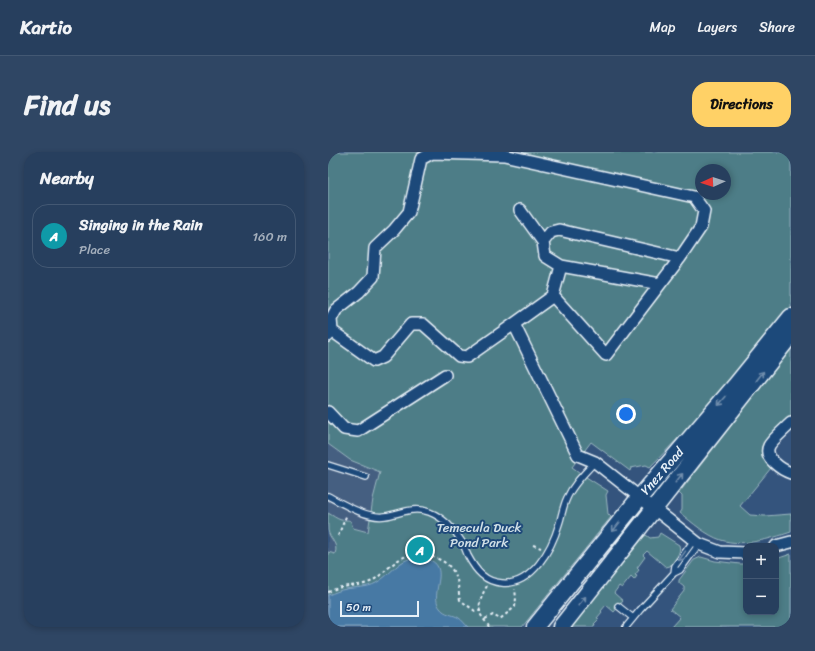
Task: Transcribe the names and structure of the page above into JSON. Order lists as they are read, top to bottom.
{
  "streets": {
    "main road": ["Ynez Road"]
  },
  "parks": ["Temecula Duck Pond Park"],
  "scale_bar": "50 m",
  "north": "left",
  "page": {
    "header": "Kartio",
    "nav": ["Map", "Layers", "Share"],
    "title": "Find us",
    "buttons": "Directions",
    "heading": "Nearby",
    "list": [
      {
        "mark": "A",
        "name": "Singing in the Rain",
        "note": "Place",
        "value": "160 m"
      }
    ],
    "pins": "A",
    "map_buttons": ["+", "−"],
    "scale": "50 m"
  }
}
